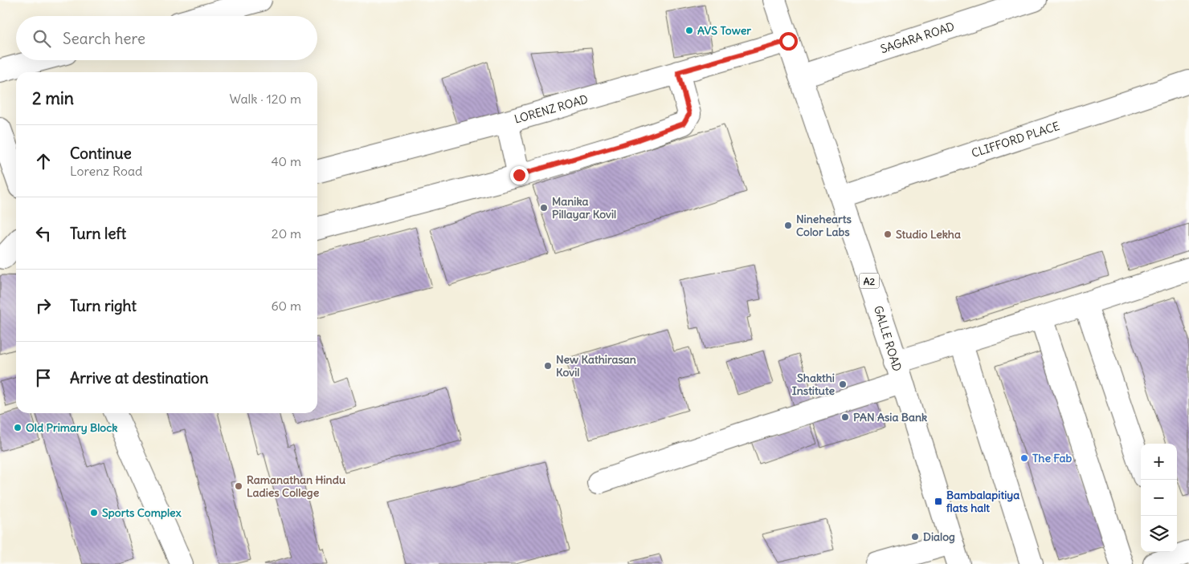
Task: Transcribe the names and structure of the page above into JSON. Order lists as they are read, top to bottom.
{
  "streets": {
    "main road": [
      "SAGARA ROAD",
      "LORENZ ROAD",
      "CLIFFORD PLACE",
      "A2",
      "GALLE ROAD"
    ]
  },
  "crossings": [
    ["SAGARA ROAD", "GALLE ROAD"],
    ["LORENZ ROAD", "GALLE ROAD"],
    ["CLIFFORD PLACE", "GALLE ROAD"]
  ],
  "places": {
    "other": [
      "AVS Tower",
      "Manika Pillayar Kovil",
      "Ninehearts Color Labs",
      "Studio Lekha",
      "New Kathirasan Kovil",
      "Shakthi Institute",
      "PAN Asia Bank",
      "Old Primary Block",
      "The Fab",
      "Ramanathan Hindu Ladies College",
      "Sports Complex",
      "Dialog"
    ],
    "transit": ["Bambalapitiya flats halt"]
  },
  "page": {
    "search": "Search here",
    "heading": ["2 min", "Walk · 120 m"],
    "list": [
      ["Continue", "Lorenz Road", "40 m"],
      ["Turn left", "20 m"],
      ["Turn right", "60 m"],
      "Arrive at destination"
    ],
    "map_buttons": ["+", "−"]
  }
}
